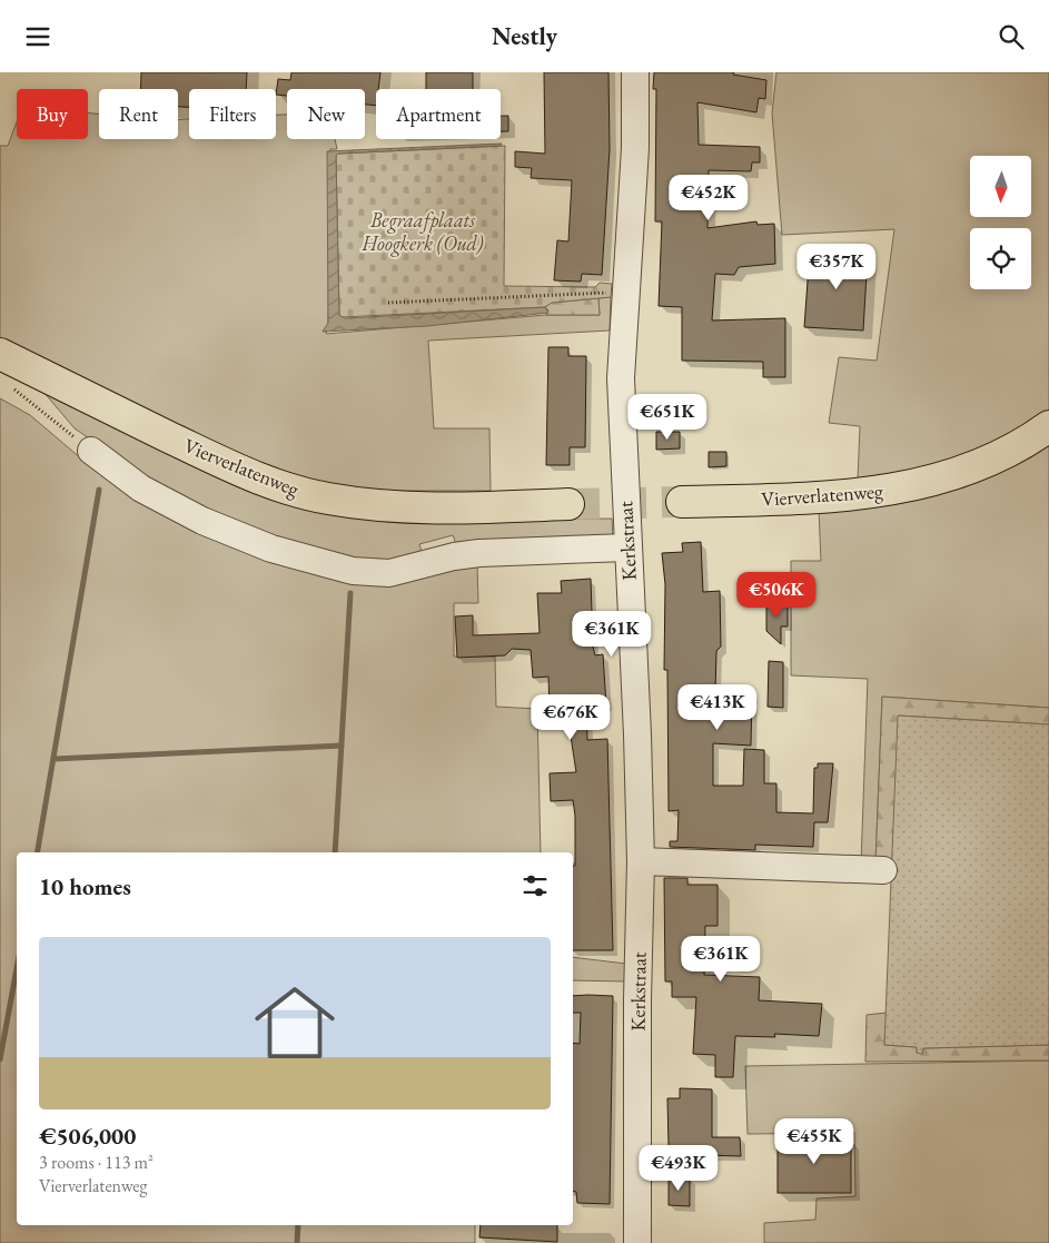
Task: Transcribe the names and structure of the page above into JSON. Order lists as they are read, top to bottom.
{
  "streets": {
    "main road": ["Vierverlatenweg"],
    "street": ["Kerkstraat"]
  },
  "parks": ["Begraafplaats Hoogkerk (Oud)"],
  "north": "bottom",
  "page": {
    "header": "Nestly",
    "chip": [
      "Buy",
      "Rent",
      "Filters",
      "New",
      "Apartment"
    ],
    "price": [
      "€452K",
      "€357K",
      "€651K",
      "€506K",
      "€361K",
      "€413K",
      "€676K",
      "€361K",
      "€455K",
      "€493K"
    ],
    "heading": "10 homes",
    "list": [
      {
        "name": "€506,000",
        "note": "3 rooms · 113 m² · Vierverlatenweg"
      }
    ]
  }
}
